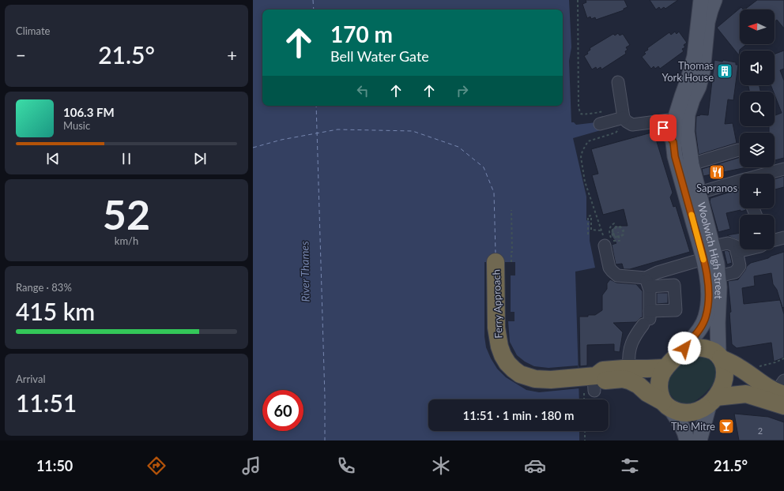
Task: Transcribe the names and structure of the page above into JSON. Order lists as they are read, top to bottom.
{
  "streets": {
    "highway": ["Ferry Approach"],
    "main road": ["Woolwich High Street"]
  },
  "crossings": [
    ["Woolwich High Street", "Ferry Approach"]
  ],
  "water": ["River Thames"],
  "places": {
    "building": ["Thomas York House"],
    "restaurant": ["Sapranos"],
    "bar": ["The Mitre"]
  },
  "house_numbers": ["2"],
  "north": "left",
  "page": {
    "tile": [
      "Climate",
      ["52", "km/h"],
      ["Range · 83%", "415 km"],
      ["Arrival", "11:51"]
    ],
    "map_buttons": ["+", "−"],
    "turn": ["170 m", "Bell Water Gate"],
    "heat": ["−", "21.5°", "+"],
    "song": ["106.3 FM", "Music"],
    "limit": "60",
    "trip": "11:51 · 1 min · 180 m",
    "tabs": ["11:50", "21.5°"]
  }
}
